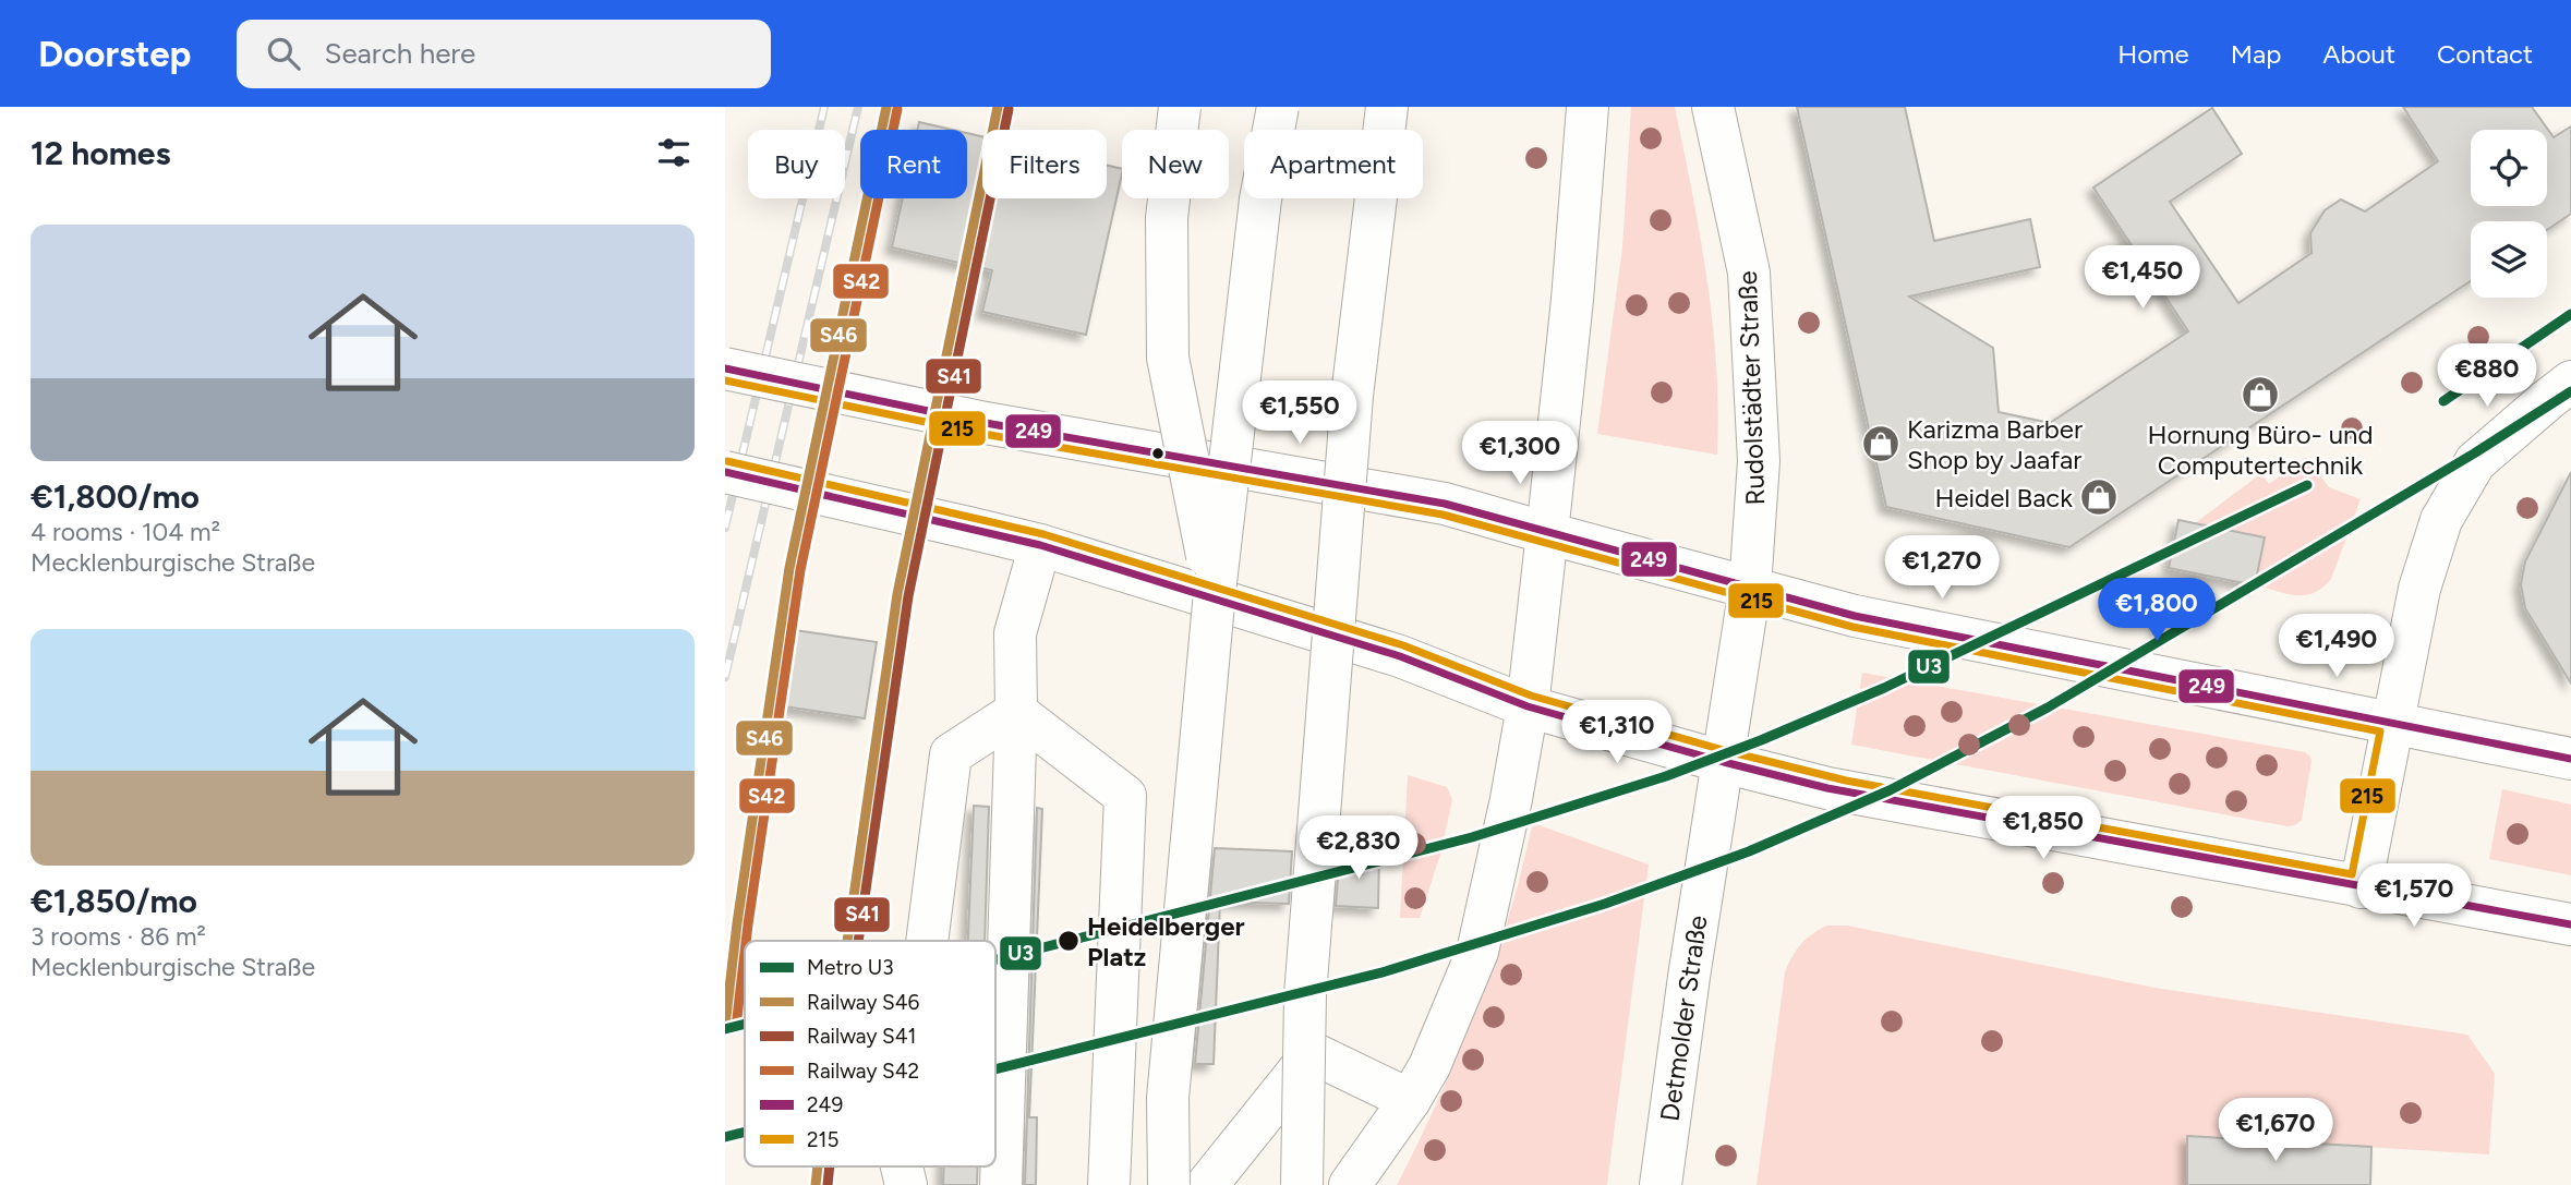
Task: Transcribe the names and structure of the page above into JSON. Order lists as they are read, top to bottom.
{
  "streets": {
    "main road": ["Rudolstädter Straße", "Detmolder Straße"]
  },
  "crossings": [
    ["Rudolstädter Straße", "Detmolder Straße"]
  ],
  "places": {
    "shop": ["Hornung Büro- und Computertechnik", "Karizma Barber Shop by Jaafar", "Heidel Back"],
    "other": ["Heidelberger Platz"]
  },
  "lines": [
    "rail line S46",
    "rail line S41",
    "rail line S42",
    "metro line U3",
    "transit line 249",
    "transit line 215"
  ],
  "legend": [
    "Metro U3",
    "Railway S46",
    "Railway S41",
    "Railway S42",
    "249",
    "215"
  ],
  "page": {
    "header": "Doorstep",
    "search": "Search here",
    "nav": [
      "Home",
      "Map",
      "About",
      "Contact"
    ],
    "heading": "12 homes",
    "chip": [
      "Buy",
      "Rent",
      "Filters",
      "New",
      "Apartment"
    ],
    "list": [
      {
        "name": "€1,800/mo",
        "note": "4 rooms · 104 m² · Mecklenburgische Straße"
      },
      {
        "name": "€1,850/mo",
        "note": "3 rooms · 86 m² · Mecklenburgische Straße"
      }
    ],
    "price": [
      "€1,450",
      "€880",
      "€1,550",
      "€1,300",
      "€1,270",
      "€1,800",
      "€1,490",
      "€1,310",
      "€1,850",
      "€2,830",
      "€1,570",
      "€1,670"
    ]
  }
}
